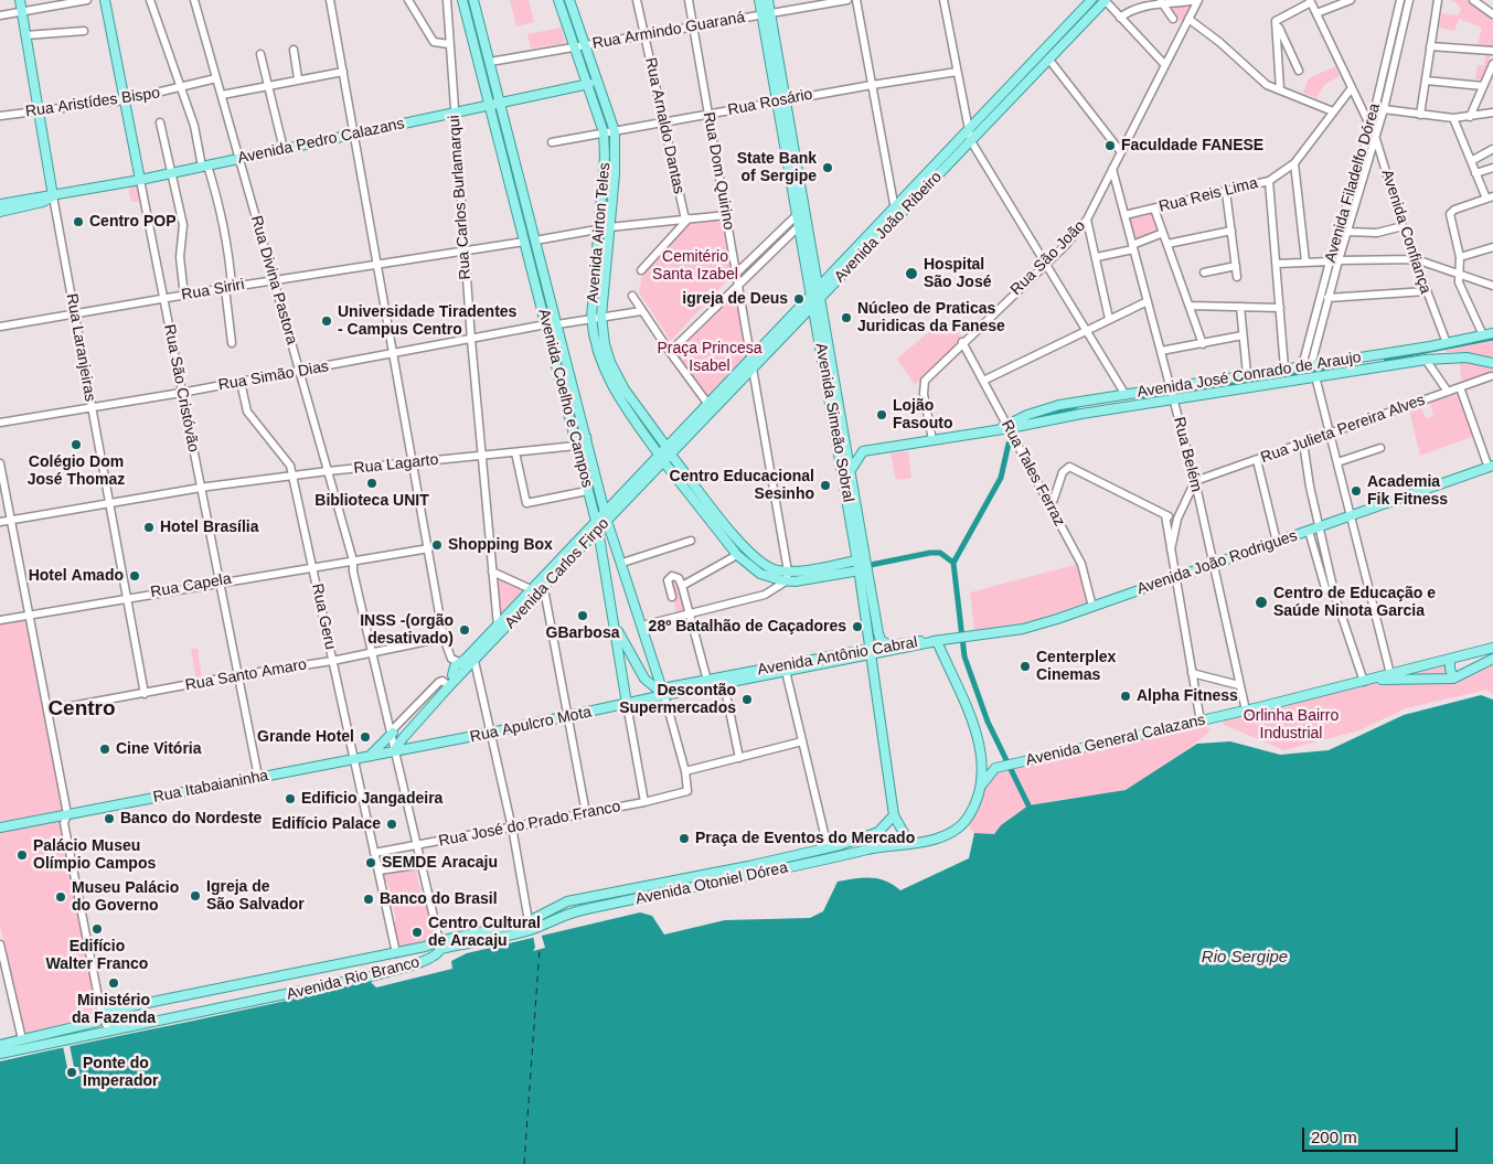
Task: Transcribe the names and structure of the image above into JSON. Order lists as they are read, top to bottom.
{
  "streets": {
    "main road": [
      "Avenida Pedro Calazans",
      "Avenida João Ribeiro",
      "Avenida Airton Teles",
      "Rua Laranjeiras",
      "Avenida José Conrado de Araujo",
      "Rua São Cristóvão",
      "Avenida Coelho e Campos",
      "Avenida Simeão Sobral",
      "Avenida João Rodrigues",
      "Avenida Carlos Firpo",
      "Avenida Antônio Cabral",
      "Rua Apulcro Mota",
      "Avenida General Calazans",
      "Rua Itabaianinha",
      "Avenida Otoniel Dórea",
      "Avenida Rio Branco"
    ],
    "street": [
      "Rua Armindo Guaraná",
      "Rua Aristídes Bispo",
      "Rua Rosário",
      "Rua Arnaldo Dantas",
      "Rua Dom Quirino",
      "Avenida Filadelfo Dórea",
      "Rua Reis Lima",
      "Rua Carlos Burlamarqui",
      "Avenida Confiança",
      "Rua São João",
      "Rua Divina Pastora",
      "Rua Siriri",
      "Rua Simão Dias",
      "Rua Julieta Pereira Alves",
      "Rua Belém",
      "Rua Lagarto",
      "Rua Tales Ferraz",
      "Rua Capela",
      "Rua Geru",
      "Rua Santo Amaro",
      "Rua José do Prado Franco"
    ]
  },
  "crossings": [
    ["Rua Armindo Guaraná", "Rua Arnaldo Dantas"],
    ["Rua Armindo Guaraná", "Rua Dom Quirino"],
    ["Rua Armindo Guaraná", "Avenida Airton Teles"],
    ["Rua Armindo Guaraná", "Avenida Coelho e Campos"],
    ["Rua Armindo Guaraná", "Avenida Simeão Sobral"],
    ["Rua Aristídes Bispo", "Rua Divina Pastora"],
    ["Rua Aristídes Bispo", "Rua Laranjeiras"],
    ["Rua Aristídes Bispo", "Rua São Cristóvão"],
    ["Rua Rosário", "Rua Arnaldo Dantas"],
    ["Rua Rosário", "Rua Dom Quirino"],
    ["Rua Rosário", "Avenida Airton Teles"],
    ["Rua Rosário", "Avenida Simeão Sobral"],
    ["Avenida Pedro Calazans", "Rua Carlos Burlamarqui"],
    ["Avenida Pedro Calazans", "Avenida Airton Teles"],
    ["Avenida Pedro Calazans", "Rua Divina Pastora"],
    ["Avenida Pedro Calazans", "Rua Laranjeiras"],
    ["Avenida Pedro Calazans", "Rua São Cristóvão"],
    ["Avenida Pedro Calazans", "Avenida Coelho e Campos"],
    ["Rua Dom Quirino", "Avenida João Ribeiro"],
    ["Rua Dom Quirino", "Avenida Airton Teles"],
    ["Avenida Filadelfo Dórea", "Avenida Confiança"],
    ["Avenida Filadelfo Dórea", "Avenida José Conrado de Araujo"],
    ["Rua Reis Lima", "Avenida Confiança"],
    ["Rua Reis Lima", "Rua Belém"],
    ["Rua Carlos Burlamarqui", "Rua Siriri"],
    ["Rua Carlos Burlamarqui", "Rua Simão Dias"],
    ["Rua Carlos Burlamarqui", "Rua Lagarto"],
    ["Rua Carlos Burlamarqui", "Avenida Carlos Firpo"],
    ["Avenida João Ribeiro", "Avenida Airton Teles"],
    ["Avenida João Ribeiro", "Avenida Simeão Sobral"],
    ["Avenida João Ribeiro", "Avenida Carlos Firpo"],
    ["Avenida Confiança", "Avenida José Conrado de Araujo"],
    ["Avenida Airton Teles", "Avenida Simeão Sobral"],
    ["Avenida Airton Teles", "Avenida Carlos Firpo"],
    ["Rua São João", "Rua Belém"],
    ["Rua São João", "Rua Tales Ferraz"],
    ["Rua Divina Pastora", "Rua Siriri"],
    ["Rua Divina Pastora", "Rua Simão Dias"],
    ["Rua Divina Pastora", "Rua Lagarto"],
    ["Rua Divina Pastora", "Avenida Carlos Firpo"],
    ["Rua Divina Pastora", "Rua Capela"],
    ["Rua Divina Pastora", "Rua Santo Amaro"],
    ["Rua Divina Pastora", "Rua Apulcro Mota"],
    ["Rua Divina Pastora", "Rua José do Prado Franco"],
    ["Rua Divina Pastora", "Avenida Otoniel Dórea"],
    ["Rua Divina Pastora", "Avenida Rio Branco"],
    ["Rua Siriri", "Rua Laranjeiras"],
    ["Rua Siriri", "Rua São Cristóvão"],
    ["Rua Siriri", "Avenida Coelho e Campos"],
    ["Rua Laranjeiras", "Rua Simão Dias"],
    ["Rua Laranjeiras", "Rua Lagarto"],
    ["Rua Laranjeiras", "Rua Capela"],
    ["Rua Laranjeiras", "Rua Santo Amaro"],
    ["Avenida José Conrado de Araujo", "Rua Belém"],
    ["Avenida José Conrado de Araujo", "Rua Tales Ferraz"],
    ["Rua Simão Dias", "Rua São Cristóvão"],
    ["Rua Simão Dias", "Avenida Coelho e Campos"],
    ["Rua Simão Dias", "Rua Geru"],
    ["Rua São Cristóvão", "Rua Lagarto"],
    ["Rua São Cristóvão", "Rua Capela"],
    ["Rua São Cristóvão", "Rua Santo Amaro"],
    ["Rua São Cristóvão", "Rua Itabaianinha"],
    ["Avenida Coelho e Campos", "Rua Lagarto"],
    ["Avenida Coelho e Campos", "Avenida Carlos Firpo"],
    ["Avenida Coelho e Campos", "Avenida Antônio Cabral"],
    ["Avenida Coelho e Campos", "Rua Apulcro Mota"],
    ["Avenida Coelho e Campos", "Rua José do Prado Franco"],
    ["Avenida Simeão Sobral", "Avenida Antônio Cabral"],
    ["Avenida Simeão Sobral", "Avenida Otoniel Dórea"],
    ["Rua Julieta Pereira Alves", "Rua Belém"],
    ["Rua Belém", "Avenida João Rodrigues"],
    ["Rua Belém", "Avenida General Calazans"],
    ["Rua Lagarto", "Rua Geru"],
    ["Rua Tales Ferraz", "Avenida João Rodrigues"],
    ["Avenida João Rodrigues", "Avenida Antônio Cabral"],
    ["Avenida Carlos Firpo", "Rua Apulcro Mota"],
    ["Rua Capela", "Rua Geru"],
    ["Rua Geru", "Rua Santo Amaro"],
    ["Rua Geru", "Rua Itabaianinha"],
    ["Rua Geru", "Rua José do Prado Franco"],
    ["Rua Geru", "Avenida Rio Branco"],
    ["Avenida Antônio Cabral", "Rua Apulcro Mota"],
    ["Rua Apulcro Mota", "Rua Itabaianinha"],
    ["Avenida General Calazans", "Avenida Otoniel Dórea"],
    ["Avenida Otoniel Dórea", "Avenida Rio Branco"]
  ],
  "districts": ["Centro"],
  "water": ["Rio Sergipe"],
  "parks": ["Cemitério Santa Izabel", "Praça Princesa Isabel", "Orlinha Bairro Industrial"],
  "places": [
    "Faculdade FANESE",
    "State Bank of Sergipe",
    "Centro POP",
    "Hospital São José",
    "igreja de Deus",
    "Núcleo de Praticas Juridicas da Fanese",
    "Universidade Tiradentes - Campus Centro",
    "Lojão Fasouto",
    "Colégio Dom José Thomaz",
    "Biblioteca UNIT",
    "Centro Educacional Sesinho",
    "Academia Fik Fitness",
    "Hotel Brasília",
    "Shopping Box",
    "Hotel Amado",
    "Centro de Educação e Saúde Ninota Garcia",
    "GBarbosa",
    "28º Batalhão de Caçadores",
    "INSS -(orgão desativado)",
    "Centerplex Cinemas",
    "Alpha Fitness",
    "Descontão Supermercados",
    "Grande Hotel",
    "Cine Vitória",
    "Edificio Jangadeira",
    "Banco do Nordeste",
    "Edifício Palace",
    "Praça de Eventos do Mercado",
    "Palácio Museu Olímpio Campos",
    "SEMDE Aracaju",
    "Igreja de São Salvador",
    "Museu Palácio do Governo",
    "Banco do Brasil",
    "Edifício Walter Franco",
    "Centro Cultural de Aracaju",
    "Ministério da Fazenda",
    "Ponte do Imperador"
  ],
  "scale_bar": "200 m"
}
